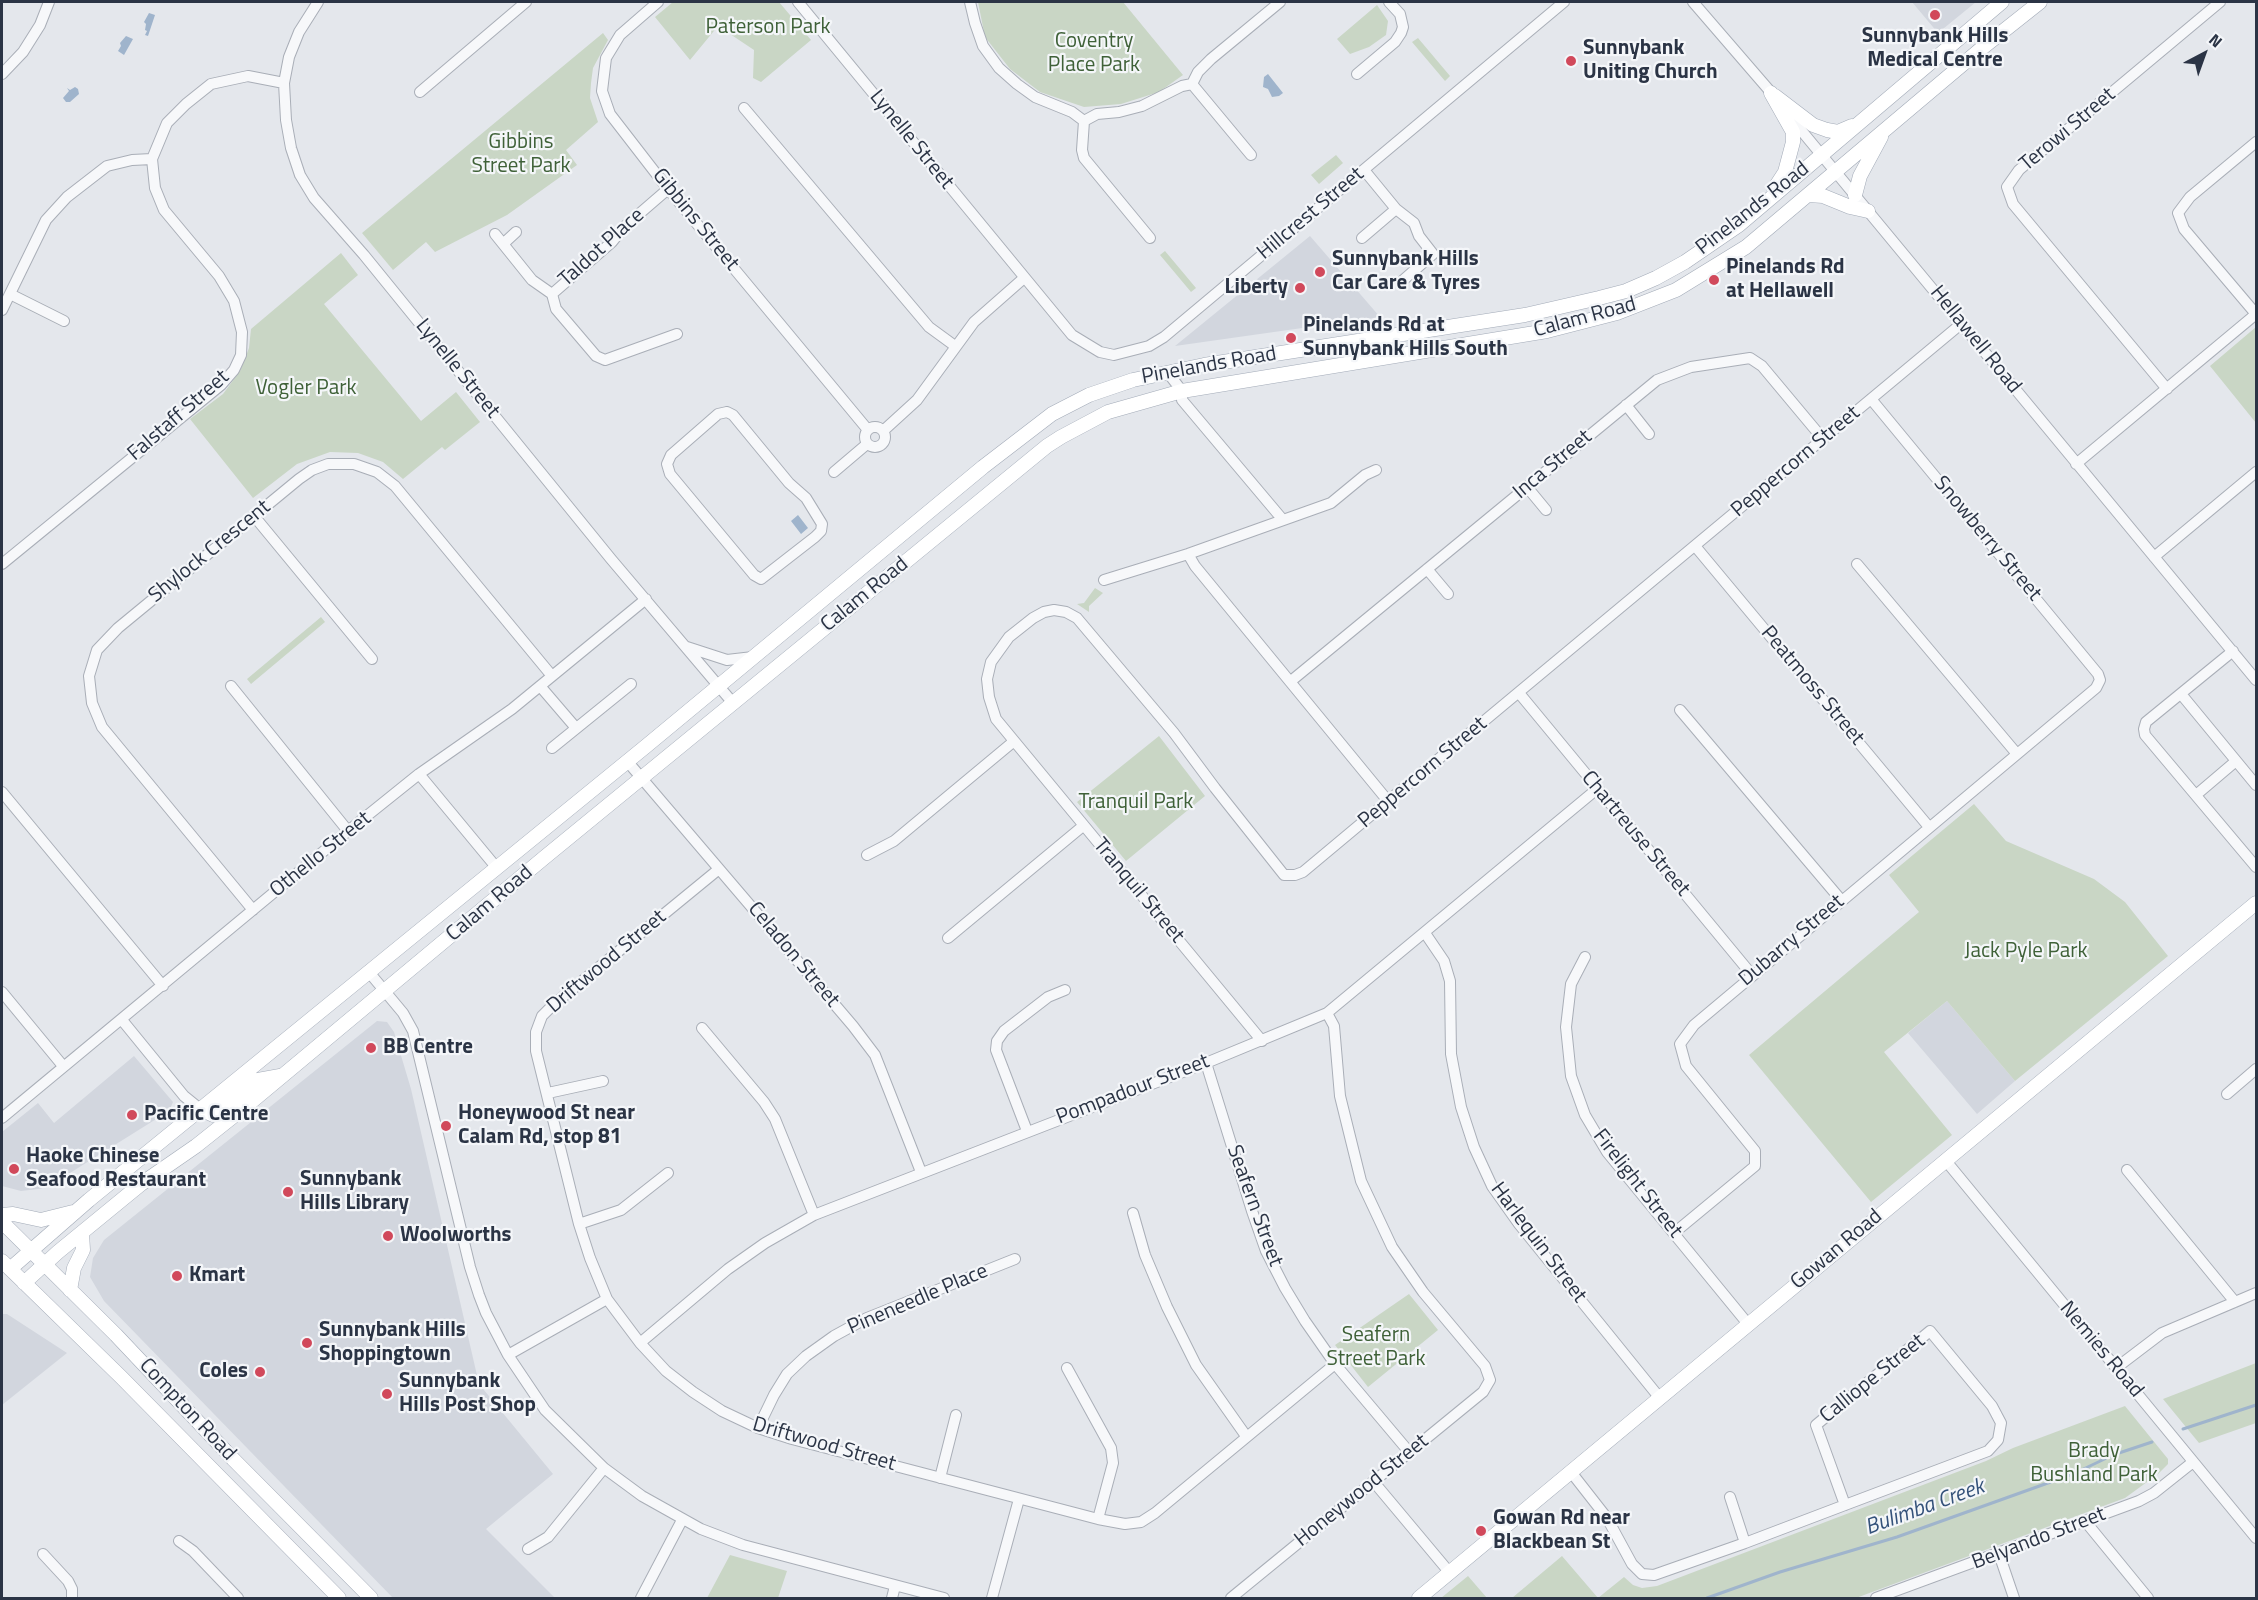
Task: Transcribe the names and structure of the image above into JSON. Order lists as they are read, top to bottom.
{
  "streets": {
    "main road": [
      "Pinelands Road",
      "Calam Road",
      "Gowan Road",
      "Compton Road"
    ],
    "street": [
      "Terowi Street",
      "Lynelle Street",
      "Hillcrest Street",
      "Gibbins Street",
      "Taldot Place",
      "Hellawell Road",
      "Falstaff Street",
      "Peppercorn Street",
      "Inca Street",
      "Snowberry Street",
      "Shylock Crescent",
      "Peatmoss Street",
      "Chartreuse Street",
      "Othello Street",
      "Tranquil Street",
      "Dubarry Street",
      "Celadon Street",
      "Driftwood Street",
      "Pompadour Street",
      "Firelight Street",
      "Seafern Street",
      "Harlequin Street",
      "Pineneedle Place",
      "Nemies Road",
      "Calliope Street",
      "Honeywood Street",
      "Belyando Street"
    ]
  },
  "crossings": [
    ["Lynelle Street", "Hillcrest Street"],
    ["Lynelle Street", "Calam Road"],
    ["Lynelle Street", "Falstaff Street"],
    ["Lynelle Street", "Othello Street"],
    ["Pinelands Road", "Calam Road"],
    ["Pinelands Road", "Hellawell Road"],
    ["Gibbins Street", "Taldot Place"],
    ["Calam Road", "Hellawell Road"],
    ["Calam Road", "Celadon Street"],
    ["Calam Road", "Compton Road"],
    ["Hellawell Road", "Peppercorn Street"],
    ["Peppercorn Street", "Inca Street"],
    ["Peppercorn Street", "Snowberry Street"],
    ["Peppercorn Street", "Peatmoss Street"],
    ["Peppercorn Street", "Chartreuse Street"],
    ["Peppercorn Street", "Tranquil Street"],
    ["Snowberry Street", "Dubarry Street"],
    ["Shylock Crescent", "Othello Street"],
    ["Peatmoss Street", "Dubarry Street"],
    ["Chartreuse Street", "Dubarry Street"],
    ["Chartreuse Street", "Pompadour Street"],
    ["Tranquil Street", "Pompadour Street"],
    ["Dubarry Street", "Firelight Street"],
    ["Celadon Street", "Driftwood Street"],
    ["Celadon Street", "Pompadour Street"],
    ["Driftwood Street", "Pompadour Street"],
    ["Driftwood Street", "Seafern Street"],
    ["Driftwood Street", "Pineneedle Place"],
    ["Pompadour Street", "Seafern Street"],
    ["Pompadour Street", "Harlequin Street"],
    ["Pompadour Street", "Honeywood Street"],
    ["Firelight Street", "Gowan Road"],
    ["Seafern Street", "Honeywood Street"],
    ["Harlequin Street", "Gowan Road"],
    ["Gowan Road", "Nemies Road"],
    ["Gowan Road", "Calliope Street"],
    ["Nemies Road", "Belyando Street"]
  ],
  "water": ["Bulimba Creek"],
  "parks": [
    "Paterson Park",
    "Coventry Place Park",
    "Gibbins Street Park",
    "Vogler Park",
    "Tranquil Park",
    "Jack Pyle Park",
    "Seafern Street Park",
    "Brady Bushland Park"
  ],
  "places": [
    "Sunnybank Hills Medical Centre",
    "Sunnybank Uniting Church",
    "Sunnybank Hills Car Care & Tyres",
    "Pinelands Rd at Hellawell",
    "Liberty",
    "Pinelands Rd at Sunnybank Hills South",
    "BB Centre",
    "Pacific Centre",
    "Honeywood St near Calam Rd, stop 81",
    "Haoke Chinese Seafood Restaurant",
    "Sunnybank Hills Library",
    "Woolworths",
    "Kmart",
    "Sunnybank Hills Shoppingtown",
    "Coles",
    "Sunnybank Hills Post Shop",
    "Gowan Rd near Blackbean St"
  ],
  "north": "top right"
}
